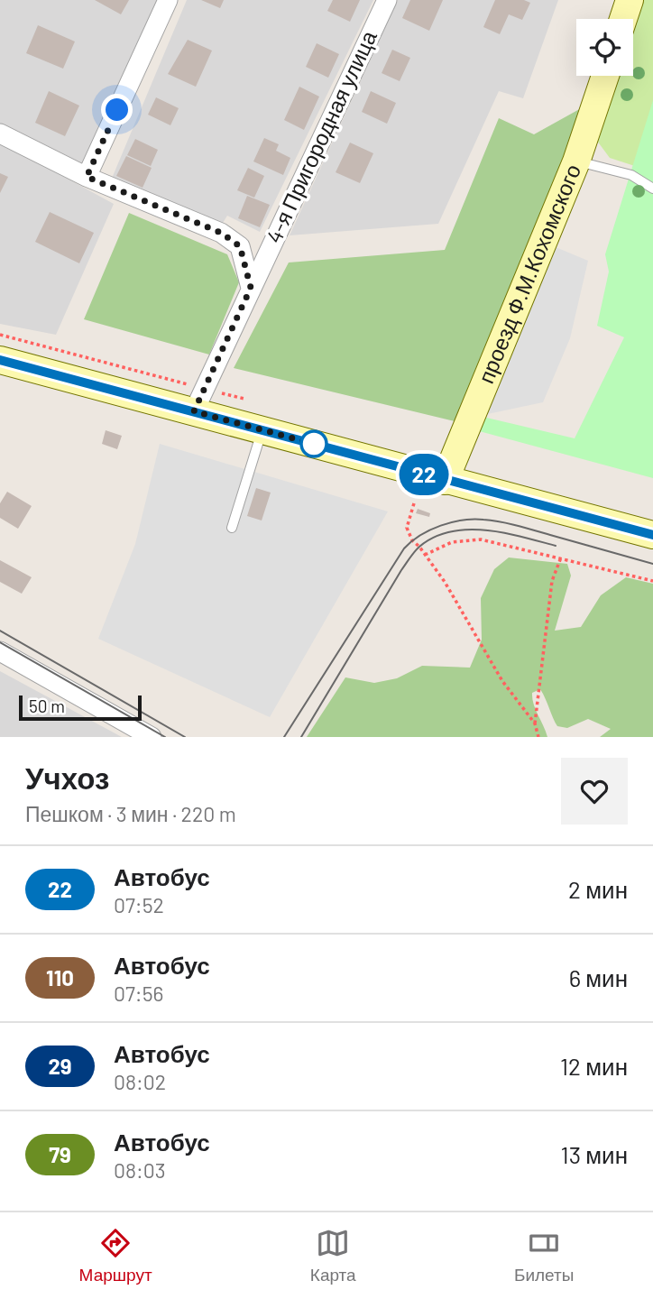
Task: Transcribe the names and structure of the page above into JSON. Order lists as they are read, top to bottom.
{
  "streets": {
    "main road": ["проезд Ф.М.Кохомского"],
    "street": ["4-я Пригородная улица"]
  },
  "lines": ["bus line 22"],
  "scale_bar": "50 m",
  "page": {
    "on_map": "22",
    "scale": "50 m",
    "heading": ["Учхоз", "Пешком · 3 мин · 220 m"],
    "list": [
      {
        "mark": "22",
        "name": "Автобус",
        "note": "07:52",
        "value": "2 мин"
      },
      {
        "mark": "110",
        "name": "Автобус",
        "note": "07:56",
        "value": "6 мин"
      },
      {
        "mark": "29",
        "name": "Автобус",
        "note": "08:02",
        "value": "12 мин"
      },
      {
        "mark": "79",
        "name": "Автобус",
        "note": "08:03",
        "value": "13 мин"
      }
    ],
    "tabs": ["Маршрут", "Карта", "Билеты"]
  }
}
